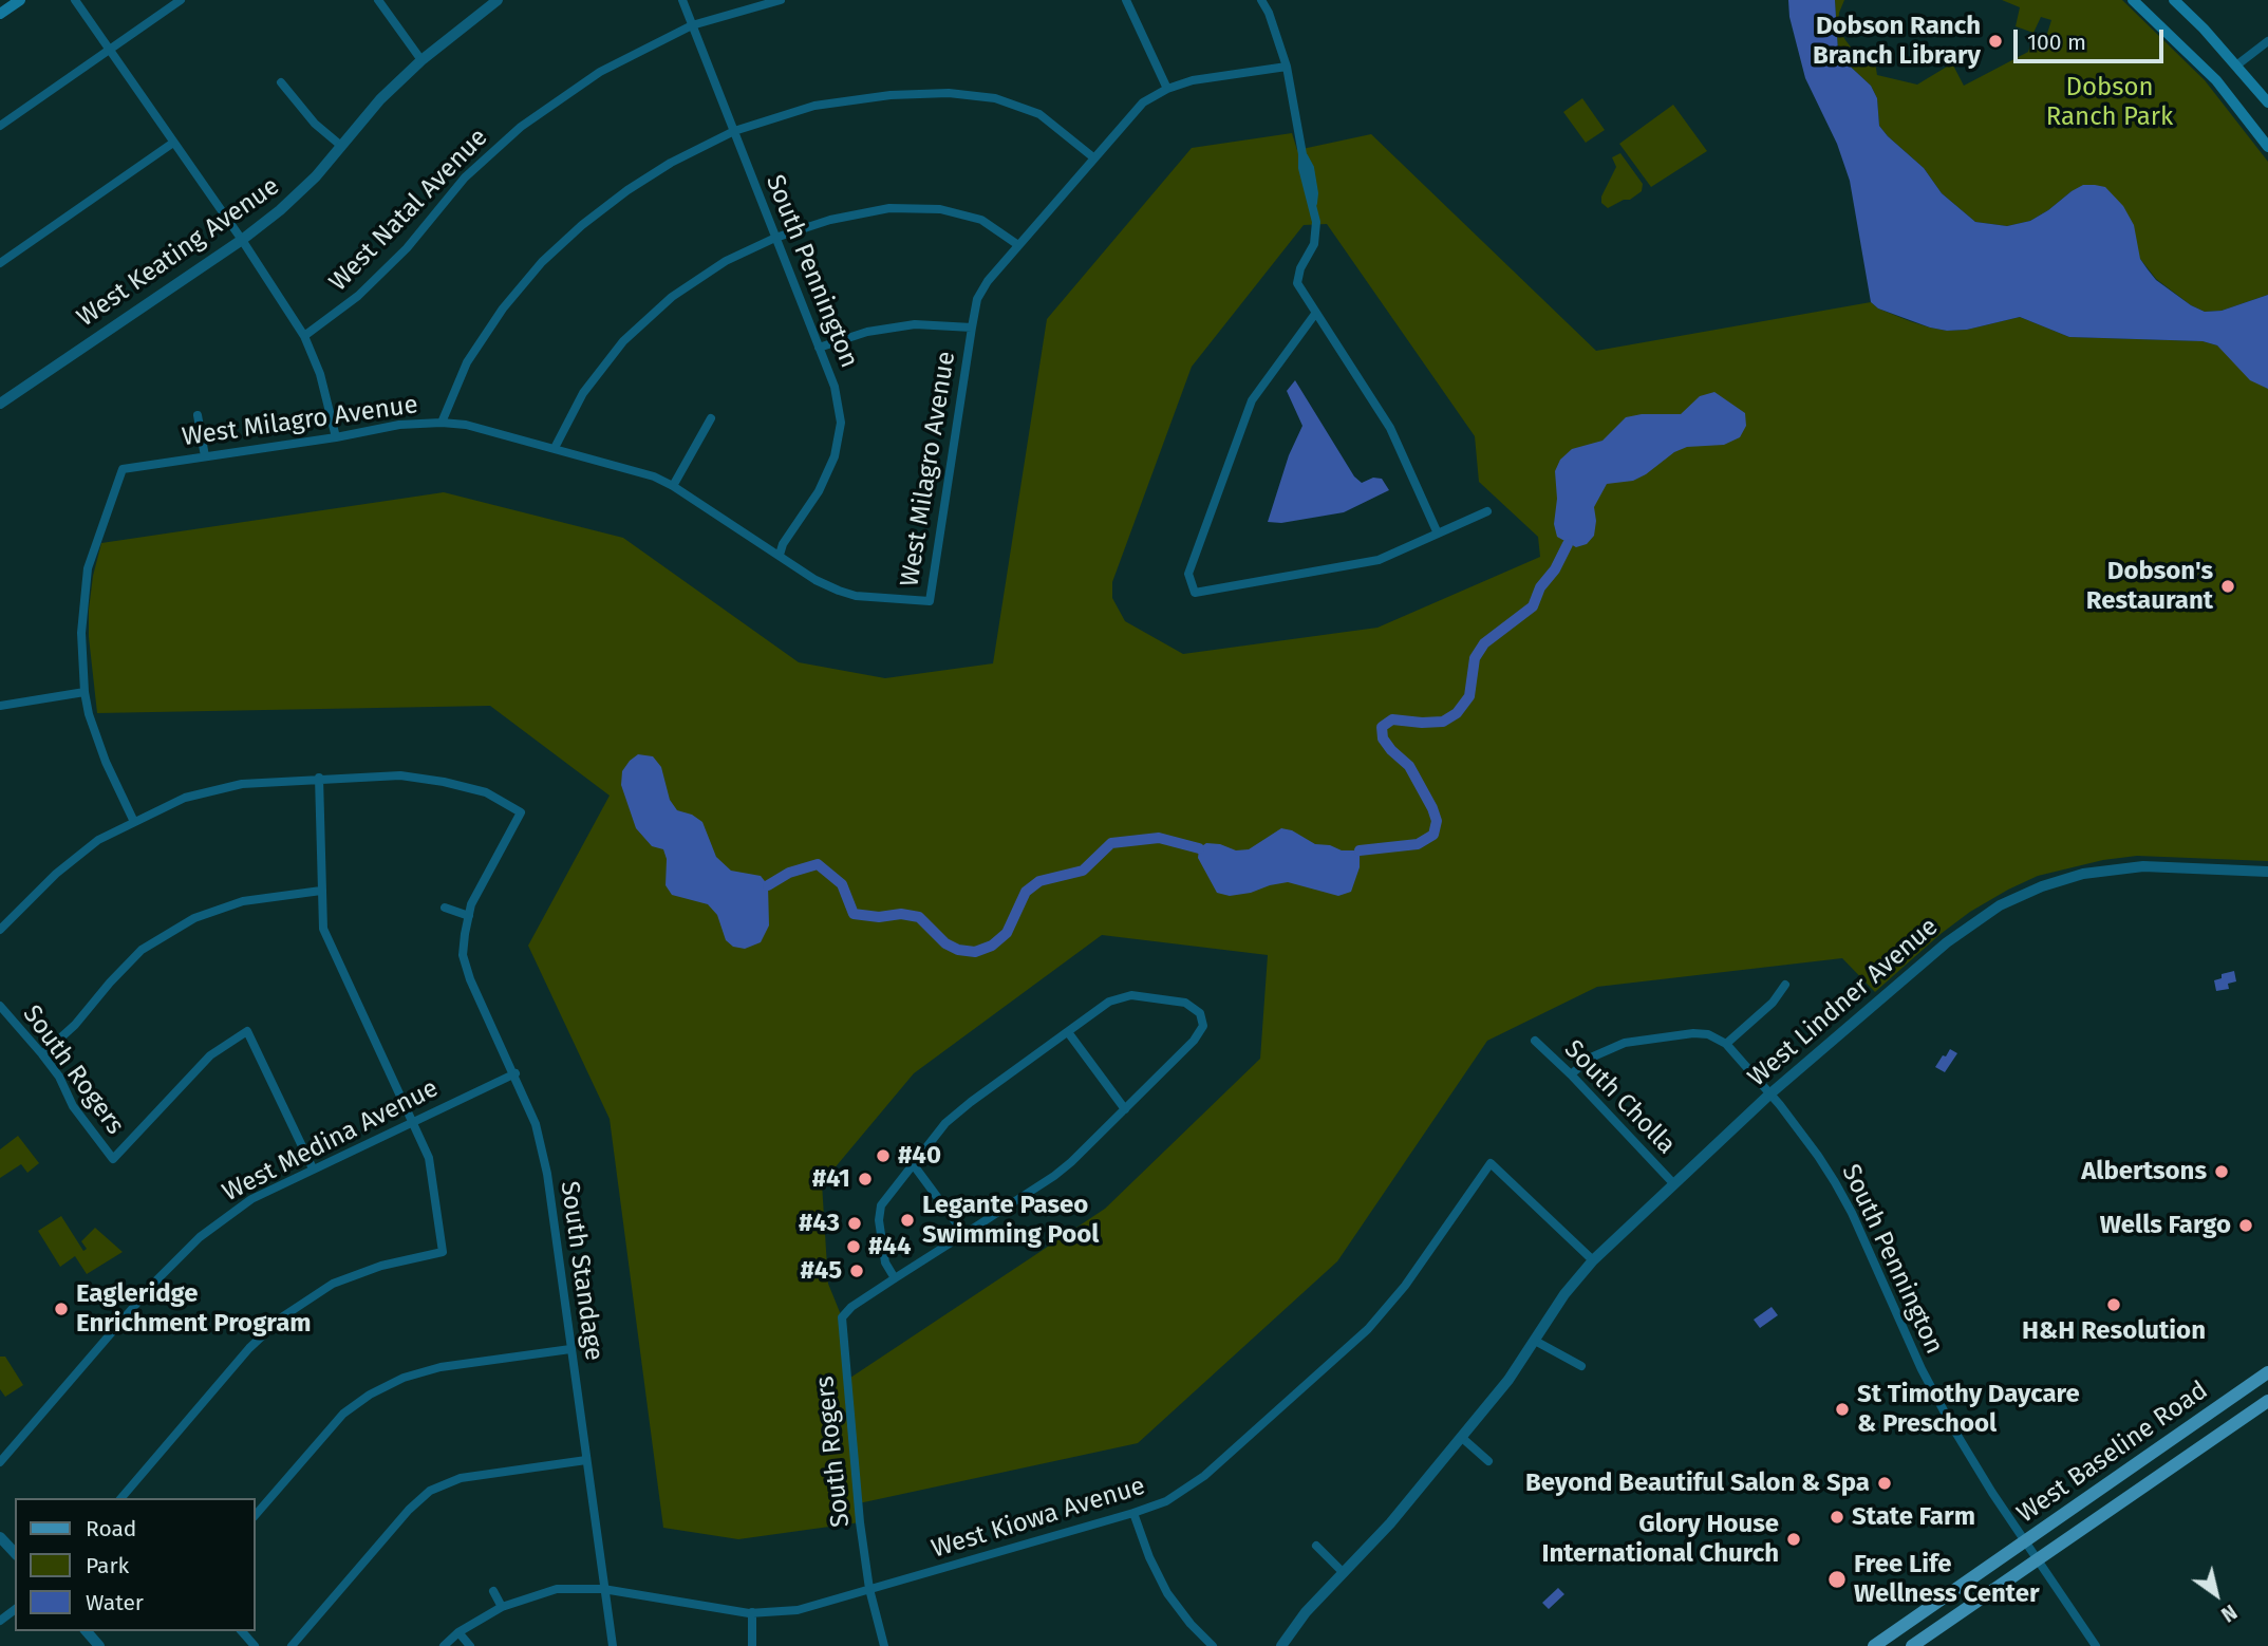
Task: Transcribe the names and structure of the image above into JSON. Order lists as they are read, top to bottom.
{
  "streets": {
    "main road": ["West Baseline Road"],
    "street": [
      "West Natal Avenue",
      "West Keating Avenue",
      "South Pennington",
      "West Milagro Avenue",
      "West Lindner Avenue",
      "South Rogers",
      "South Cholla",
      "West Medina Avenue",
      "South Standage",
      "West Kiowa Avenue"
    ]
  },
  "crossings": [
    ["West Natal Avenue", "South Pennington"],
    ["South Pennington", "West Milagro Avenue"],
    ["South Pennington", "West Lindner Avenue"],
    ["South Pennington", "West Baseline Road"],
    ["West Lindner Avenue", "South Cholla"],
    ["West Lindner Avenue", "West Kiowa Avenue"],
    ["South Rogers", "West Medina Avenue"],
    ["South Rogers", "West Kiowa Avenue"],
    ["West Medina Avenue", "South Standage"],
    ["South Standage", "West Kiowa Avenue"]
  ],
  "parks": ["Dobson Ranch Park"],
  "places": [
    "Dobson Ranch Branch Library",
    "Dobson's Restaurant",
    "#40",
    "Albertsons",
    "#41",
    "Legante Paseo Swimming Pool",
    "#43",
    "Wells Fargo",
    "#44",
    "#45",
    "H&H Resolution",
    "Eagleridge Enrichment Program",
    "St Timothy Daycare & Preschool",
    "Beyond Beautiful Salon & Spa",
    "State Farm",
    "Glory House International Church",
    "Free Life Wellness Center"
  ],
  "legend": ["Road", "Park", "Water"],
  "scale_bar": "100 m",
  "north": "bottom right"
}
